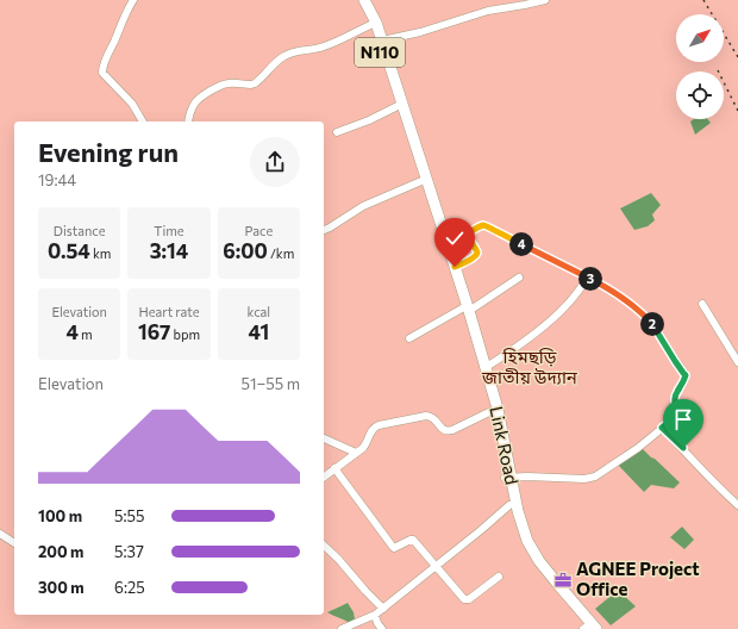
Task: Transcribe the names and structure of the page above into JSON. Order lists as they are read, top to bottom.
{
  "streets": {
    "highway": ["N110", "Link Road"]
  },
  "parks": ["হিমছড়ি জাতীয় উদ্যান"],
  "places": {
    "office": ["AGNEE Project Office"]
  },
  "north": "top right",
  "page": {
    "heading": ["Evening run", "19:44"],
    "stats": [
      ["Distance", "0.54 km"],
      ["Time", "3:14"],
      ["Pace", "6:00 /km"],
      ["Elevation", "4 m"],
      ["Heart rate", "167 bpm"],
      ["kcal", "41"]
    ],
    "pins": ["4", "3", "2"],
    "chart": ["Elevation", "51–55 m"],
    "list": [
      {
        "name": "100 m",
        "note": "5:55"
      },
      {
        "name": "200 m",
        "note": "5:37"
      },
      {
        "name": "300 m",
        "note": "6:25"
      }
    ]
  }
}
